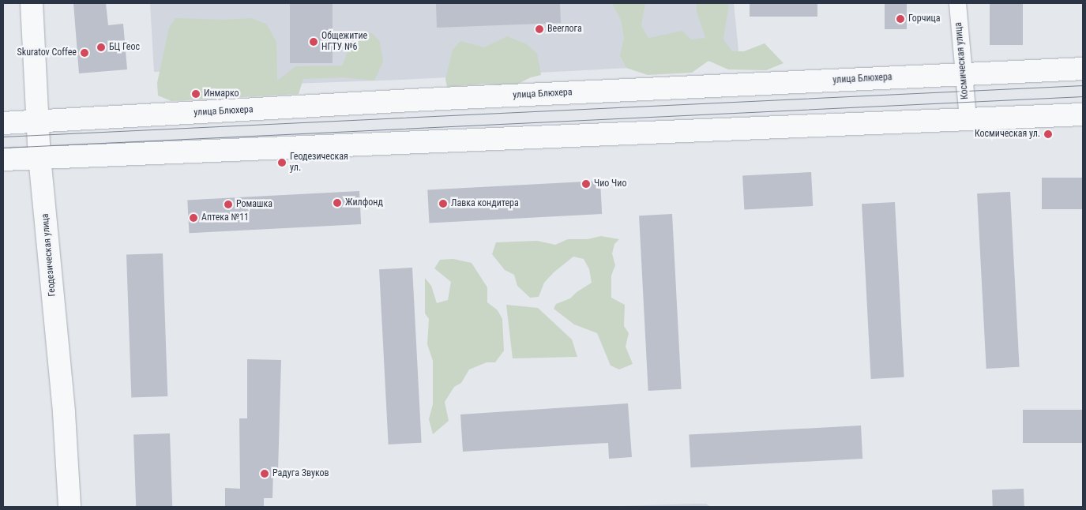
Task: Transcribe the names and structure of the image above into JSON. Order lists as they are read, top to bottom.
{
  "streets": {
    "street": ["Космическая улица", "улица Блюхера", "Геодезическая улица"]
  },
  "crossings": [
    ["Космическая улица", "улица Блюхера"],
    ["улица Блюхера", "Геодезическая улица"]
  ],
  "places": [
    "Горчица",
    "Beerлога",
    "Общежитие НГТУ №6",
    "БЦ Геос",
    "Skuratov Coffee",
    "Инмарко",
    "Космическая ул.",
    "Геодезическая ул.",
    "Чио Чио",
    "Жилфонд",
    "Лавка кондитера",
    "Ромашка",
    "Аптека №11",
    "Радуга Звуков"
  ]
}
